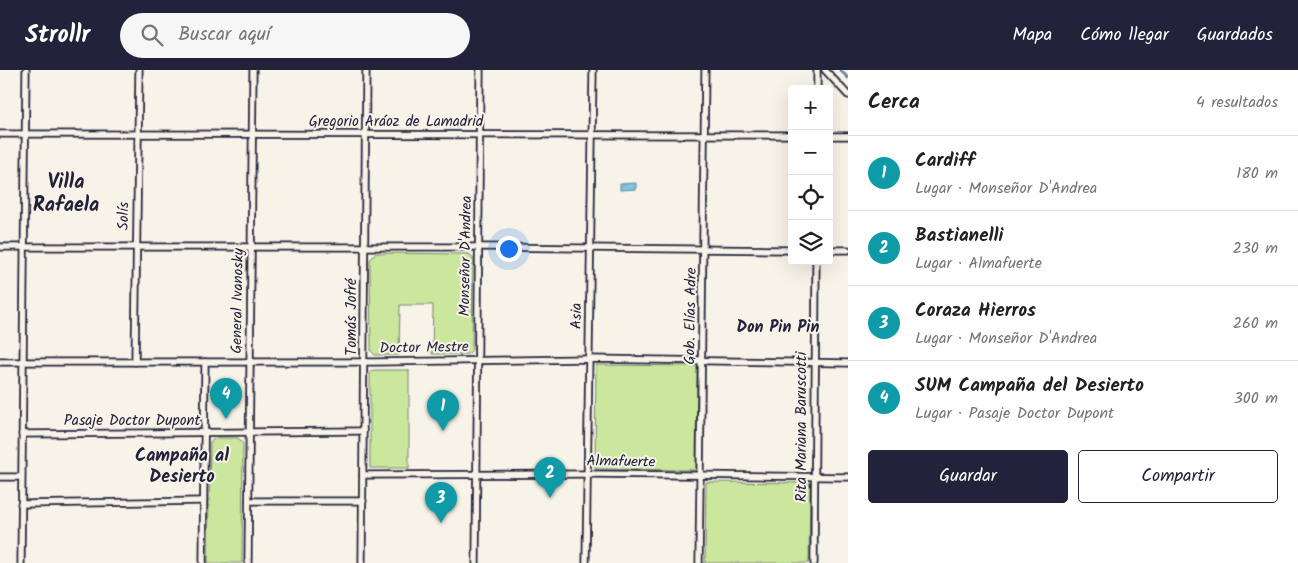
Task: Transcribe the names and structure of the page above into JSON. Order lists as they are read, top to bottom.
{
  "streets": {
    "street": [
      "Gregorio Aráoz de Lamadrid",
      "Solís",
      "Monseñor D'Andrea",
      "General Ivanosky",
      "Asia",
      "Gob. Elías Adre",
      "Tomás Jofré",
      "Doctor Mestre",
      "Pasaje Doctor Dupont",
      "Rita Mariana Baruscotti",
      "Almafuerte"
    ]
  },
  "crossings": [
    ["Gregorio Aráoz de Lamadrid", "Solís"],
    ["Gregorio Aráoz de Lamadrid", "Monseñor D'Andrea"],
    ["Gregorio Aráoz de Lamadrid", "General Ivanosky"],
    ["Gregorio Aráoz de Lamadrid", "Asia"],
    ["Gregorio Aráoz de Lamadrid", "Gob. Elías Adre"],
    ["Gregorio Aráoz de Lamadrid", "Tomás Jofré"],
    ["Solís", "Doctor Mestre"],
    ["Monseñor D'Andrea", "Doctor Mestre"],
    ["Monseñor D'Andrea", "Almafuerte"],
    ["General Ivanosky", "Doctor Mestre"],
    ["General Ivanosky", "Pasaje Doctor Dupont"],
    ["Asia", "Doctor Mestre"],
    ["Asia", "Almafuerte"],
    ["Gob. Elías Adre", "Doctor Mestre"],
    ["Gob. Elías Adre", "Almafuerte"],
    ["Tomás Jofré", "Doctor Mestre"],
    ["Tomás Jofré", "Pasaje Doctor Dupont"],
    ["Tomás Jofré", "Almafuerte"],
    ["Doctor Mestre", "Rita Mariana Baruscotti"],
    ["Rita Mariana Baruscotti", "Almafuerte"]
  ],
  "districts": ["Villa Rafaela", "Don Pin Pin", "Campaña al Desierto"],
  "page": {
    "header": "Strollr",
    "search": "Buscar aquí",
    "nav": ["Mapa", "Cómo llegar", "Guardados"],
    "heading": ["Cerca", "4 resultados"],
    "map_buttons": ["+", "−"],
    "list": [
      {
        "mark": "1",
        "name": "Cardiff",
        "note": "Lugar · Monseñor D'Andrea",
        "value": "180 m"
      },
      {
        "mark": "2",
        "name": "Bastianelli",
        "note": "Lugar · Almafuerte",
        "value": "230 m"
      },
      {
        "mark": "3",
        "name": "Coraza Hierros",
        "note": "Lugar · Monseñor D'Andrea",
        "value": "260 m"
      },
      {
        "mark": "4",
        "name": "SUM Campaña del Desierto",
        "note": "Lugar · Pasaje Doctor Dupont",
        "value": "300 m"
      }
    ],
    "pins": [
      "4",
      "1",
      "2",
      "3"
    ],
    "buttons": ["Guardar", "Compartir"]
  }
}
